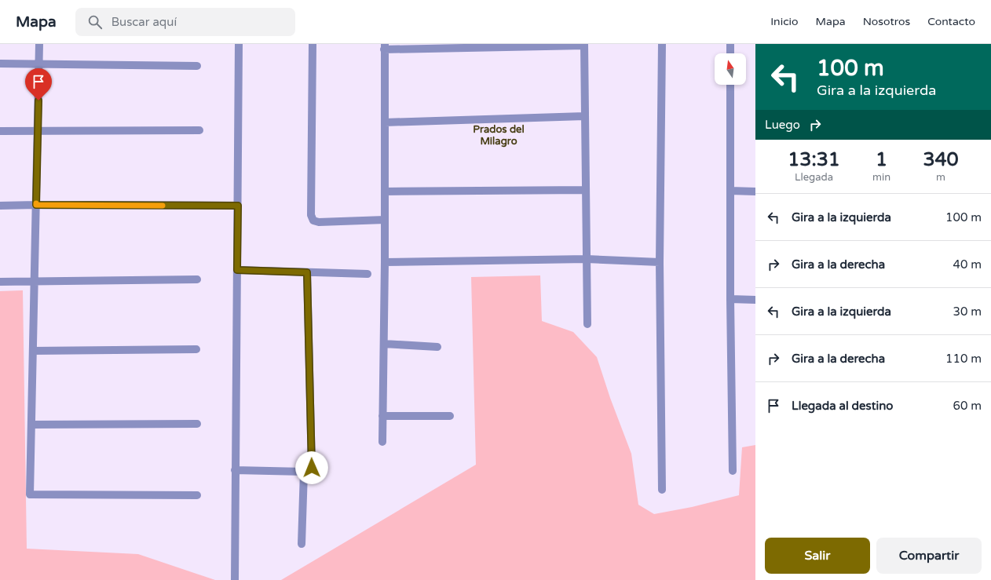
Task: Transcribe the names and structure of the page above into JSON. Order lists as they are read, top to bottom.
{
  "districts": ["Prados del Milagro"],
  "north": "top",
  "page": {
    "header": "Mapa",
    "search": "Buscar aquí",
    "nav": [
      "Inicio",
      "Mapa",
      "Nosotros",
      "Contacto"
    ],
    "turn": ["100 m", "Gira a la izquierda"],
    "then": "Luego",
    "eta": [
      "13:31",
      "Llegada",
      "1",
      "min",
      "340",
      "m"
    ],
    "list": [
      {
        "name": "Gira a la izquierda",
        "value": "100 m"
      },
      {
        "name": "Gira a la derecha",
        "value": "40 m"
      },
      {
        "name": "Gira a la izquierda",
        "value": "30 m"
      },
      {
        "name": "Gira a la derecha",
        "value": "110 m"
      },
      {
        "name": "Llegada al destino",
        "value": "60 m"
      }
    ],
    "buttons": ["Salir", "Compartir"]
  }
}
